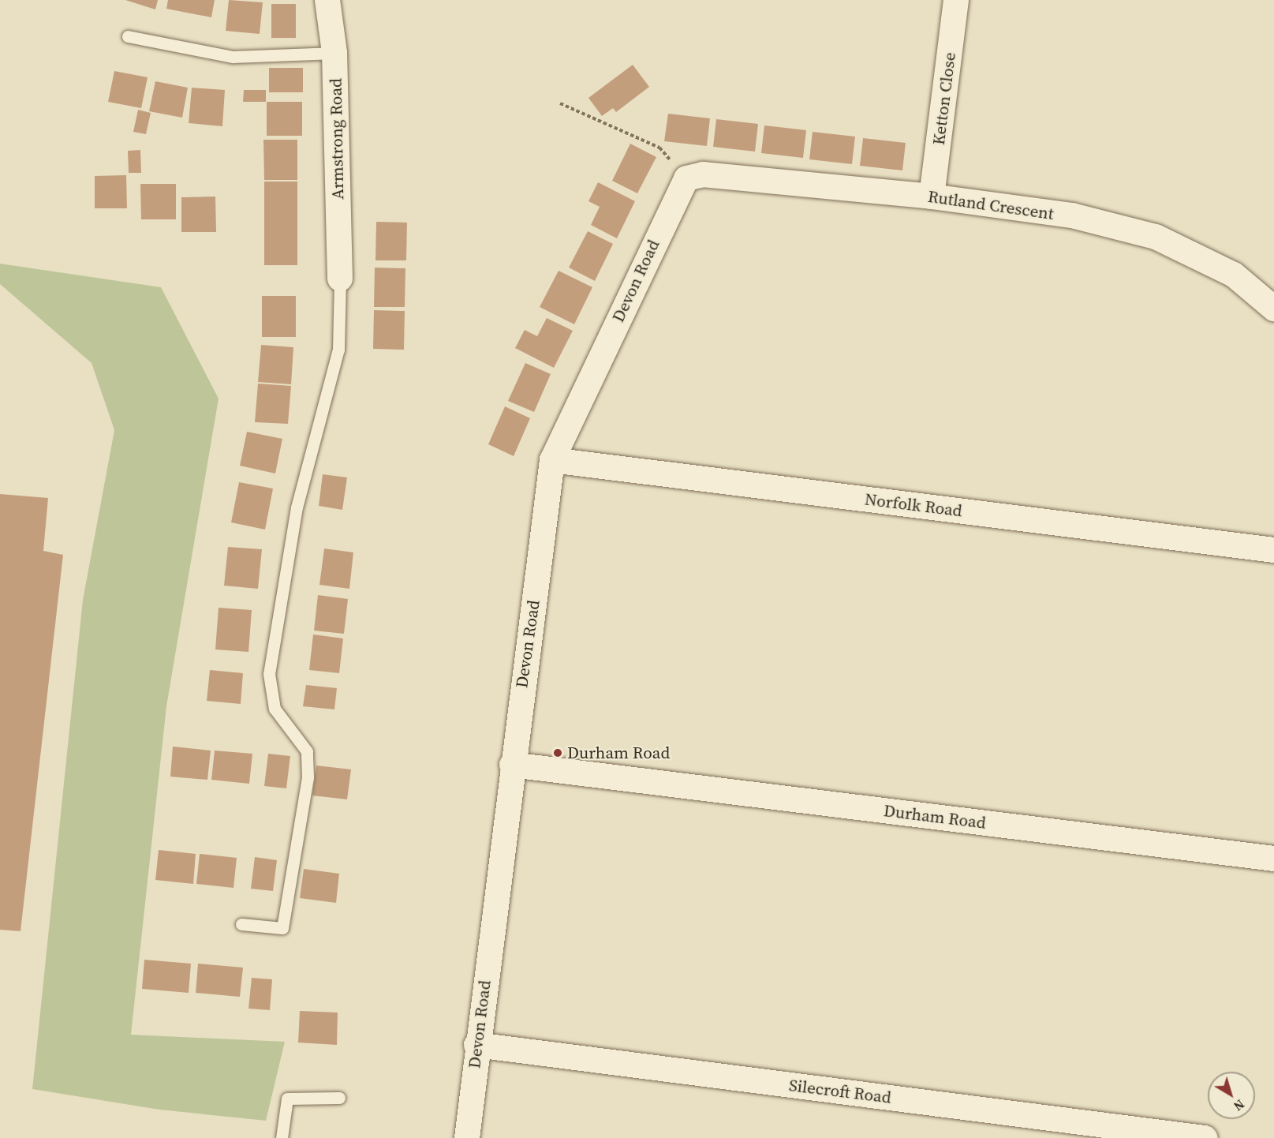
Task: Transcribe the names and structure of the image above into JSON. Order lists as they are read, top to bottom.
{
  "streets": {
    "street": [
      "Ketton Close",
      "Armstrong Road",
      "Rutland Crescent",
      "Devon Road",
      "Norfolk Road",
      "Durham Road",
      "Silecroft Road"
    ]
  },
  "crossings": [
    ["Ketton Close", "Rutland Crescent"],
    ["Rutland Crescent", "Devon Road"],
    ["Devon Road", "Norfolk Road"],
    ["Devon Road", "Durham Road"],
    ["Devon Road", "Silecroft Road"]
  ],
  "places": ["Durham Road"],
  "north": "bottom right"
}
